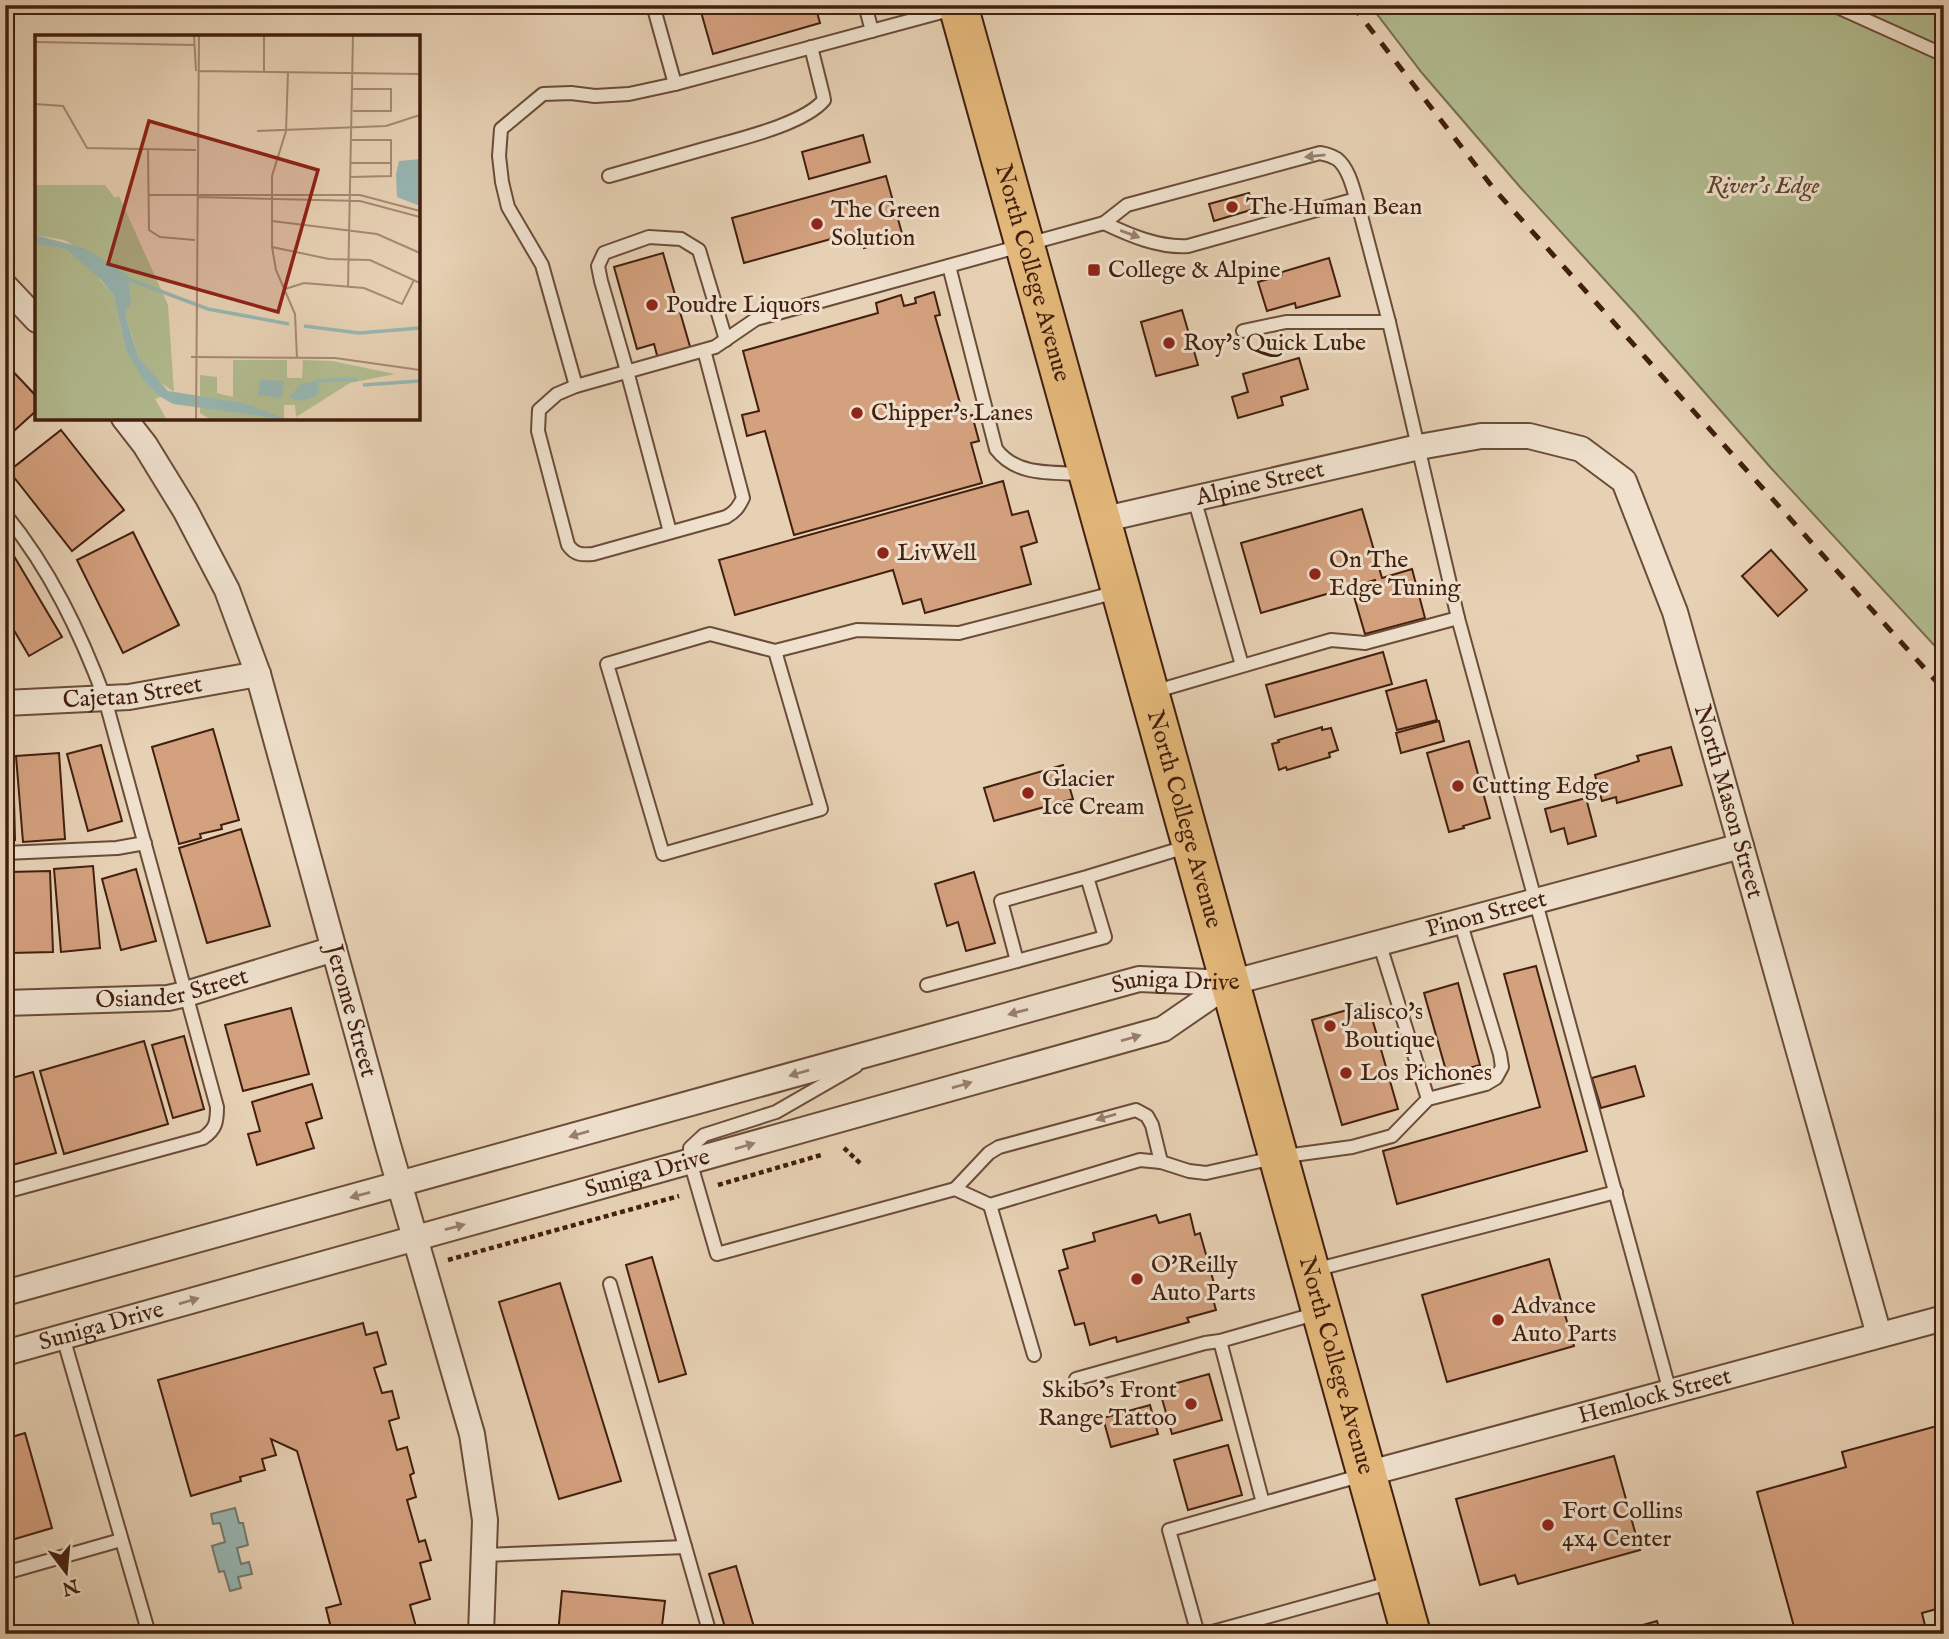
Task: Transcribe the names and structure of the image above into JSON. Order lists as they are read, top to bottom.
{
  "streets": {
    "highway": ["North College Avenue"],
    "street": [
      "Alpine Street",
      "Cajetan Street",
      "North Mason Street",
      "Pinon Street",
      "Osiander Street",
      "Suniga Drive",
      "Jerome Street",
      "Hemlock Street"
    ]
  },
  "crossings": [
    ["North College Avenue", "Alpine Street"],
    ["North College Avenue", "Pinon Street"],
    ["North College Avenue", "Suniga Drive"],
    ["North College Avenue", "Hemlock Street"],
    ["Alpine Street", "North Mason Street"],
    ["Cajetan Street", "Jerome Street"],
    ["North Mason Street", "Pinon Street"],
    ["North Mason Street", "Hemlock Street"],
    ["Pinon Street", "Suniga Drive"],
    ["Osiander Street", "Jerome Street"],
    ["Suniga Drive", "Jerome Street"]
  ],
  "parks": ["River's Edge"],
  "places": {
    "other": [
      "The Human Bean",
      "The Green Solution",
      "Poudre Liquors",
      "Roy's Quick Lube",
      "Chipper's Lanes",
      "LivWell",
      "On The Edge Tuning",
      "Cutting Edge",
      "Glacier Ice Cream",
      "Jalisco's Boutique",
      "Los Pichones",
      "O'Reilly Auto Parts",
      "Advance Auto Parts",
      "Skibo’s Front Range Tattoo",
      "Fort Collins 4x4 Center"
    ],
    "transit": ["College & Alpine"]
  },
  "north": "bottom"
}
